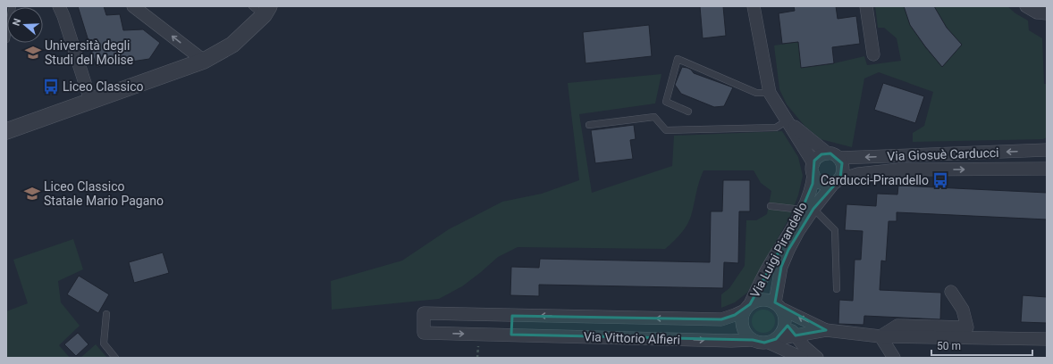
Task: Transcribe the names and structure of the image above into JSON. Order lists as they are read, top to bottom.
{
  "streets": {
    "street": ["Via Giosuè Carducci", "Via Luigi Pirandello", "Via Vittorio Alfieri"]
  },
  "crossings": [
    ["Via Giosuè Carducci", "Via Luigi Pirandello"],
    ["Via Luigi Pirandello", "Via Vittorio Alfieri"]
  ],
  "places": {
    "school or university": ["Università degli Studi del Molise", "Liceo Classico Statale Mario Pagano"],
    "bus stop": ["Liceo Classico", "Carducci-Pirandello"]
  },
  "scale_bar": "50 m",
  "north": "left"
}
